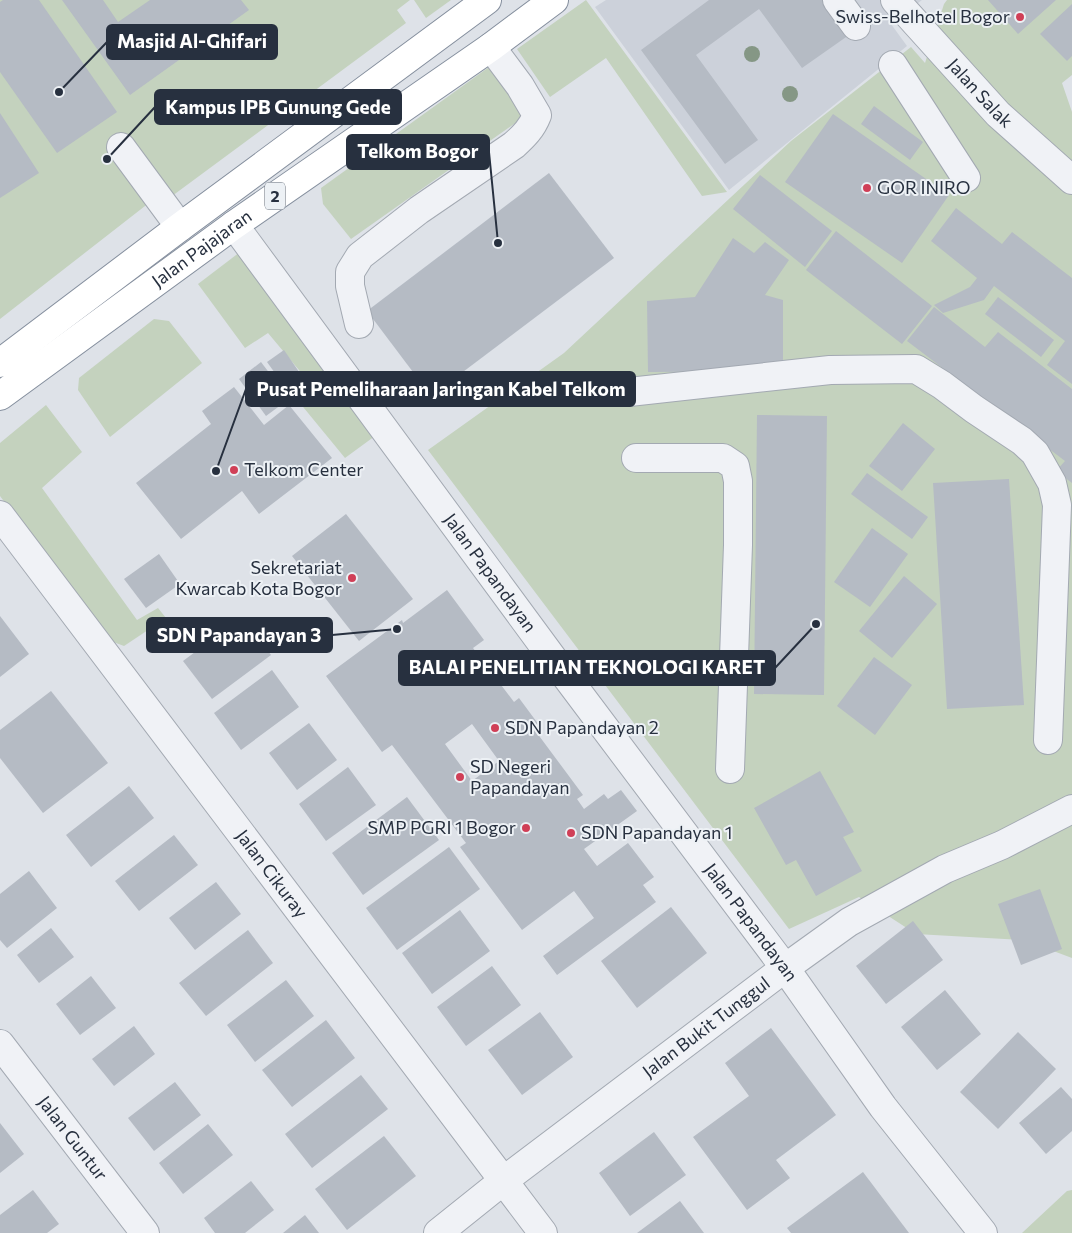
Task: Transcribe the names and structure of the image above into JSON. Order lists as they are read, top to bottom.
{
  "streets": {
    "highway": ["2", "Jalan Pajajaran"],
    "street": [
      "Jalan Salak",
      "Jalan Papandayan",
      "Jalan Cikuray",
      "Jalan Bukit Tunggul",
      "Jalan Guntur"
    ]
  },
  "crossings": [
    ["Jalan Pajajaran", "Jalan Papandayan"],
    ["Jalan Papandayan", "Jalan Bukit Tunggul"],
    ["Jalan Cikuray", "Jalan Bukit Tunggul"]
  ],
  "places": [
    "Swiss-Belhotel Bogor",
    "Masjid Al-Ghifari",
    "Kampus IPB Gunung Gede",
    "GOR INIRO",
    "Telkom Bogor",
    "Telkom Center",
    "Pusat Pemeliharaan Jaringan Kabel Telkom",
    "Sekretariat Kwarcab Kota Bogor",
    "BALAI PENELITIAN TEKNOLOGI KARET",
    "SDN Papandayan 3",
    "SDN Papandayan 2",
    "SD Negeri Papandayan",
    "SMP PGRI 1 Bogor",
    "SDN Papandayan 1"
  ]
}
